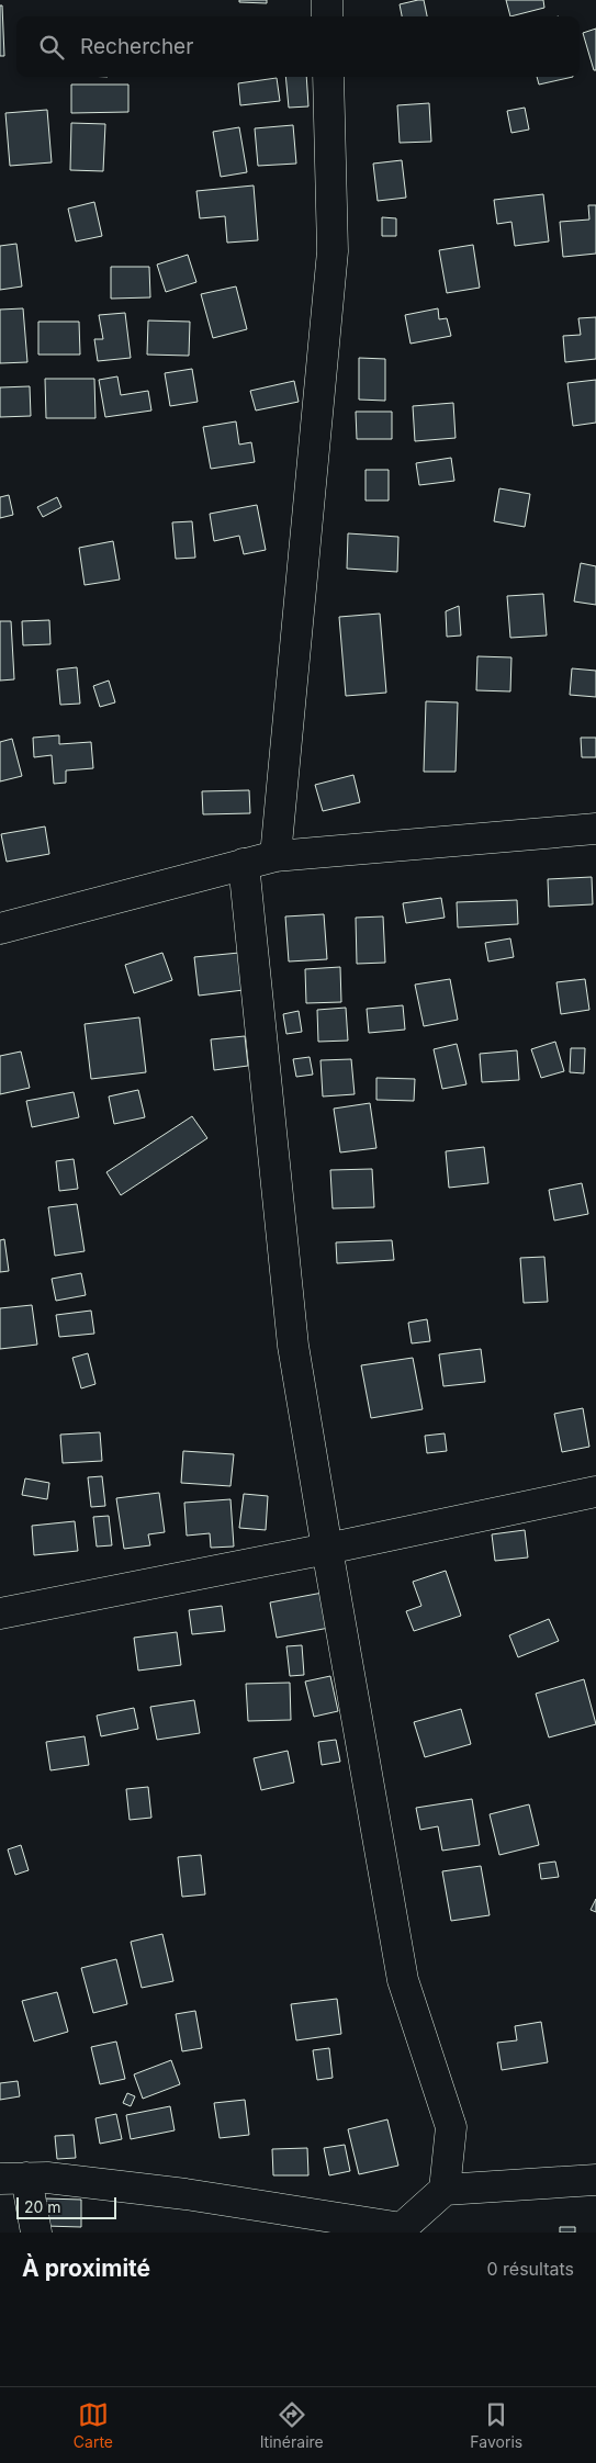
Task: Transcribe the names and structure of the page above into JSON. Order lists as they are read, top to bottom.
{
  "scale_bar": "20 m",
  "page": {
    "search": "Rechercher",
    "scale": "20 m",
    "heading": ["À proximité", "0 résultats"],
    "nav": ["Carte", "Itinéraire", "Favoris"]
  }
}
